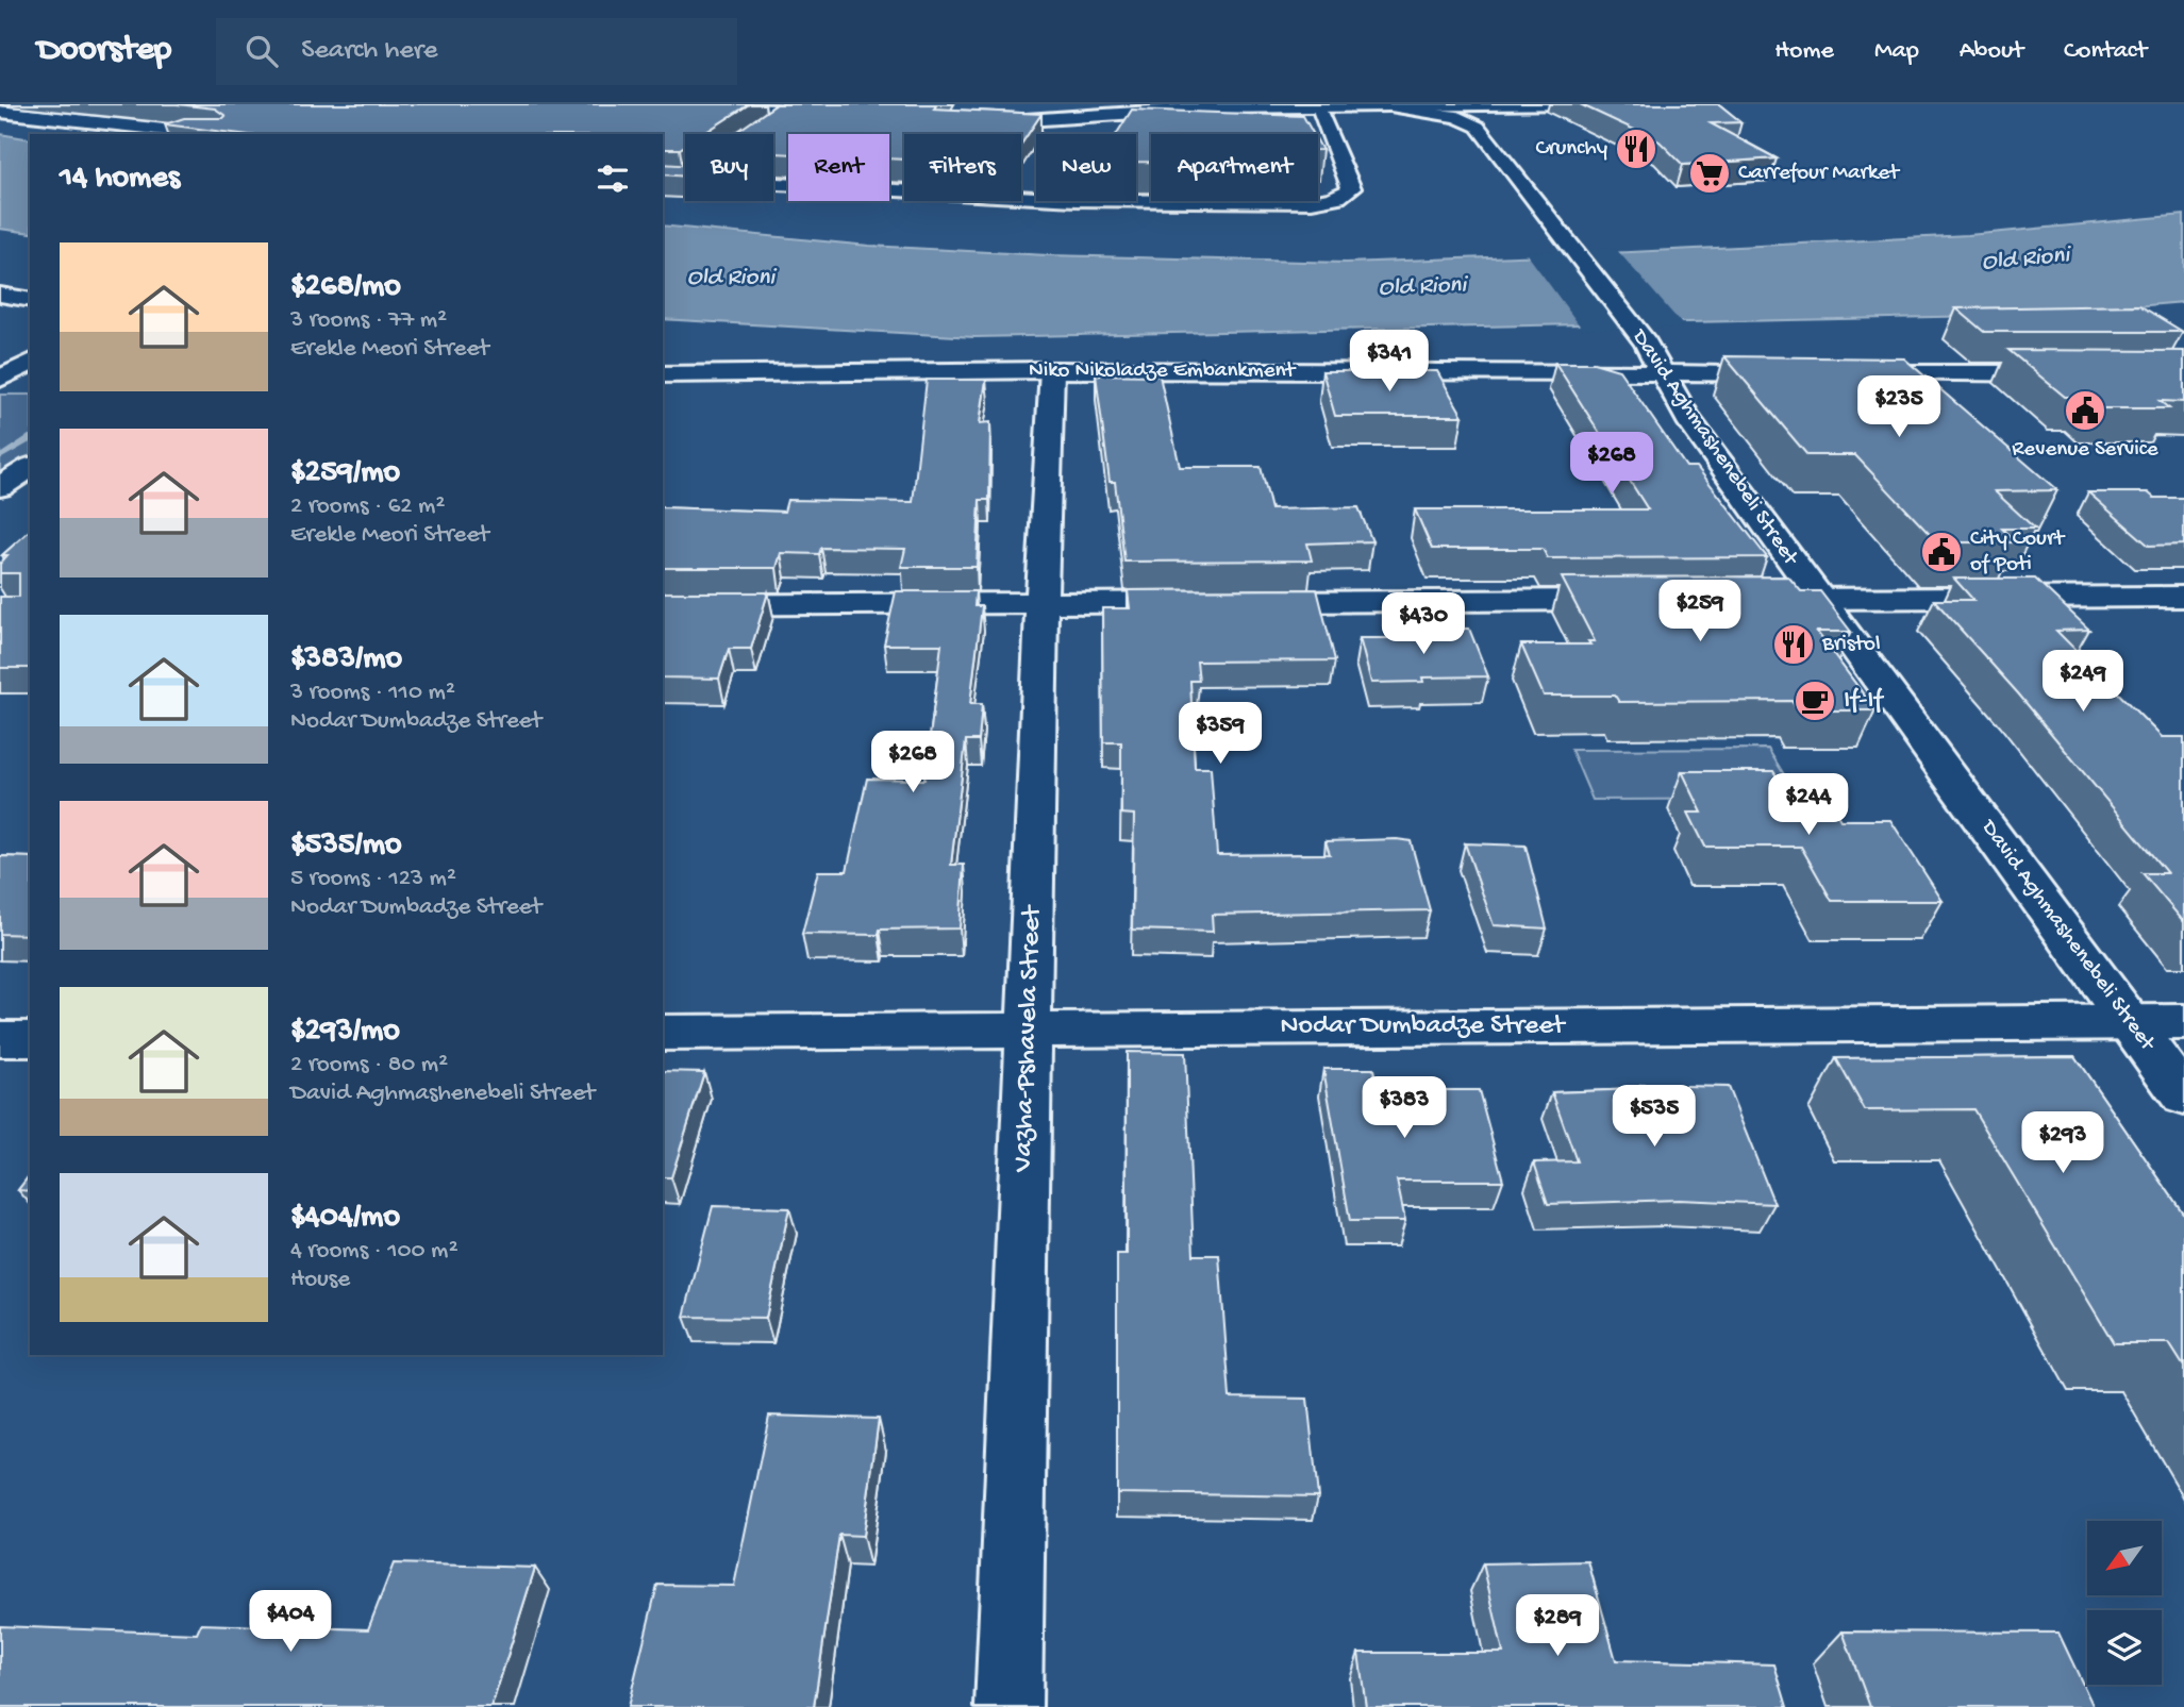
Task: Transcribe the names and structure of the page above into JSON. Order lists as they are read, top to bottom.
{
  "streets": {
    "street": [
      "Niko Nikoladze Embankment",
      "David Aghmashenebeli Street",
      "Nodar Dumbadze Street",
      "Vazha-Pshavela Street"
    ]
  },
  "crossings": [
    ["Niko Nikoladze Embankment", "David Aghmashenebeli Street"],
    ["Niko Nikoladze Embankment", "Vazha-Pshavela Street"],
    ["David Aghmashenebeli Street", "Nodar Dumbadze Street"],
    ["Nodar Dumbadze Street", "Vazha-Pshavela Street"]
  ],
  "water": ["Old Rioni"],
  "places": {
    "restaurant": ["Crunchy", "Bristol"],
    "supermarket": ["Carrefour Market"],
    "public building": ["Revenue Service", "City Court of Poti"],
    "cafe": ["If-If"]
  },
  "north": "bottom left",
  "page": {
    "header": "Doorstep",
    "search": "Search here",
    "nav": [
      "Home",
      "Map",
      "About",
      "Contact"
    ],
    "chip": [
      "Buy",
      "Rent",
      "Filters",
      "New",
      "Apartment"
    ],
    "heading": "14 homes",
    "list": [
      {
        "name": "$268/mo",
        "note": "3 rooms · 77 m² · Erekle Meori Street"
      },
      {
        "name": "$259/mo",
        "note": "2 rooms · 62 m² · Erekle Meori Street"
      },
      {
        "name": "$383/mo",
        "note": "3 rooms · 110 m² · Nodar Dumbadze Street"
      },
      {
        "name": "$535/mo",
        "note": "5 rooms · 123 m² · Nodar Dumbadze Street"
      },
      {
        "name": "$293/mo",
        "note": "2 rooms · 80 m² · David Aghmashenebeli Street"
      },
      {
        "name": "$404/mo",
        "note": "4 rooms · 100 m² · House"
      }
    ],
    "price": [
      "$341",
      "$235",
      "$268",
      "$259",
      "$430",
      "$249",
      "$359",
      "$268",
      "$244",
      "$383",
      "$535",
      "$293",
      "$404",
      "$289"
    ]
  }
}
